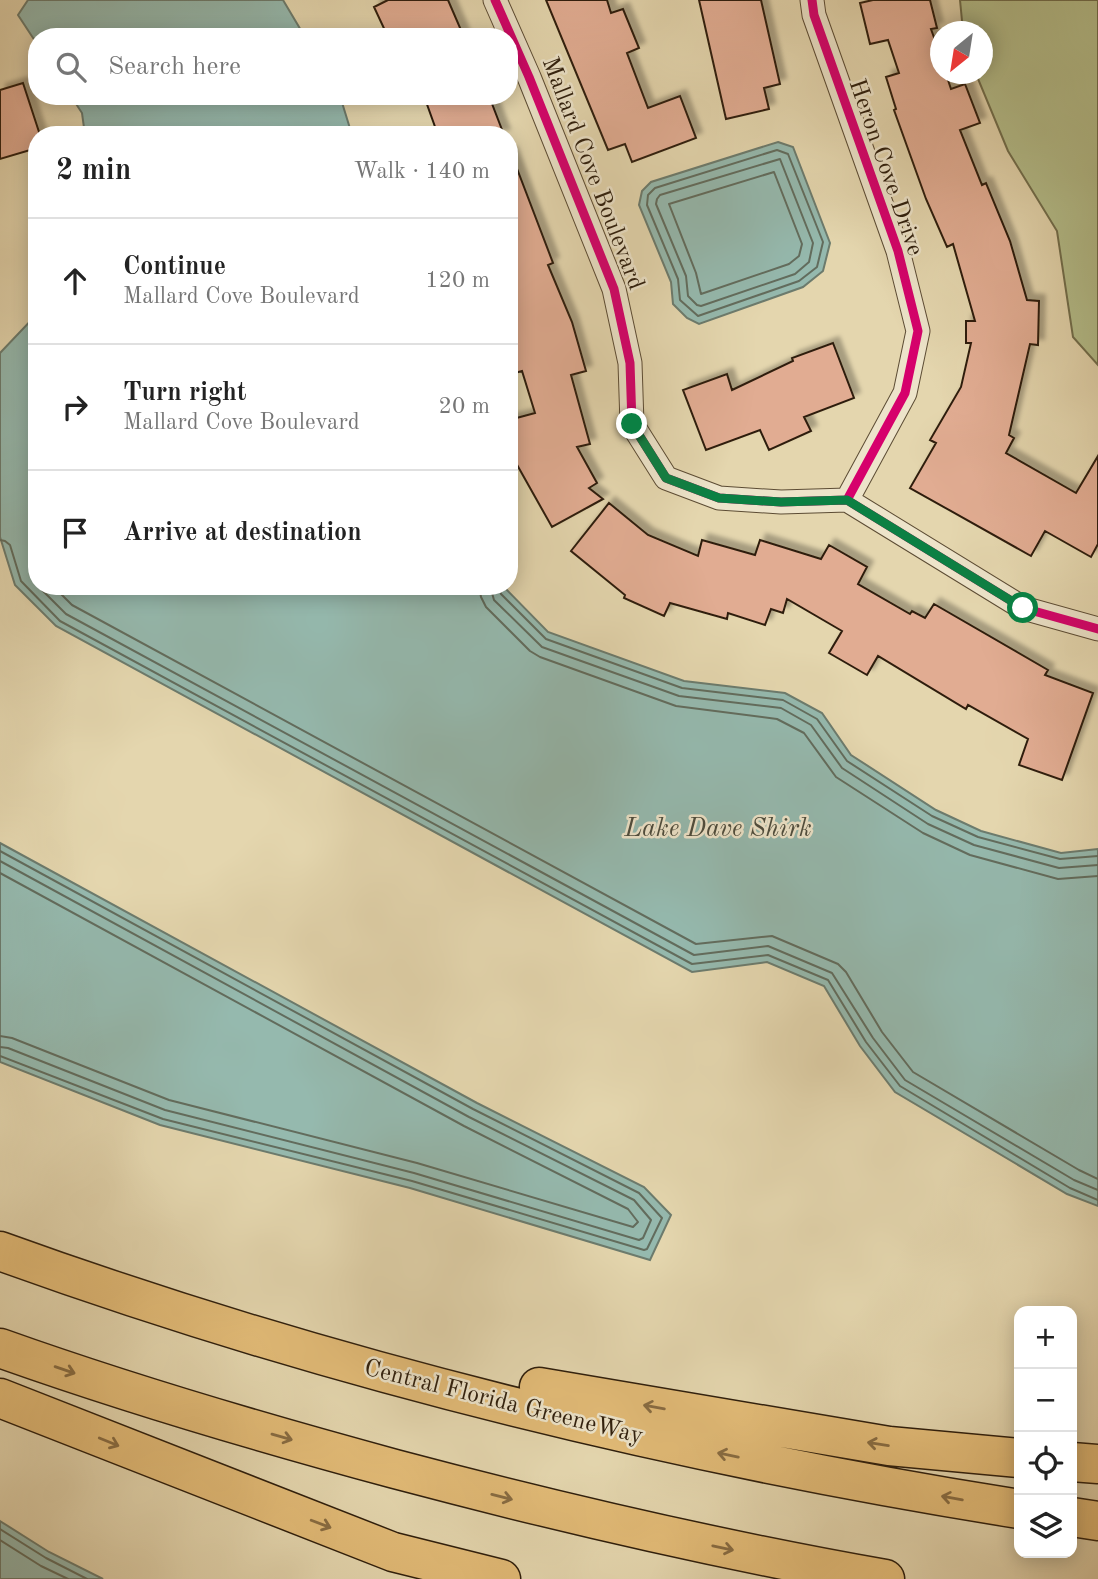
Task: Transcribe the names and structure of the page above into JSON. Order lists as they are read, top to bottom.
{
  "streets": {
    "highway": ["Central Florida GreeneWay"],
    "street": ["Heron Cove Drive", "Mallard Cove Boulevard"]
  },
  "crossings": [
    ["Heron Cove Drive", "Mallard Cove Boulevard"]
  ],
  "water": ["Lake Dave Shirk"],
  "north": "bottom left",
  "page": {
    "search": "Search here",
    "heading": ["2 min", "Walk · 140 m"],
    "list": [
      ["Continue", "Mallard Cove Boulevard", "120 m"],
      ["Turn right", "Mallard Cove Boulevard", "20 m"],
      "Arrive at destination"
    ],
    "map_buttons": ["+", "−"]
  }
}
